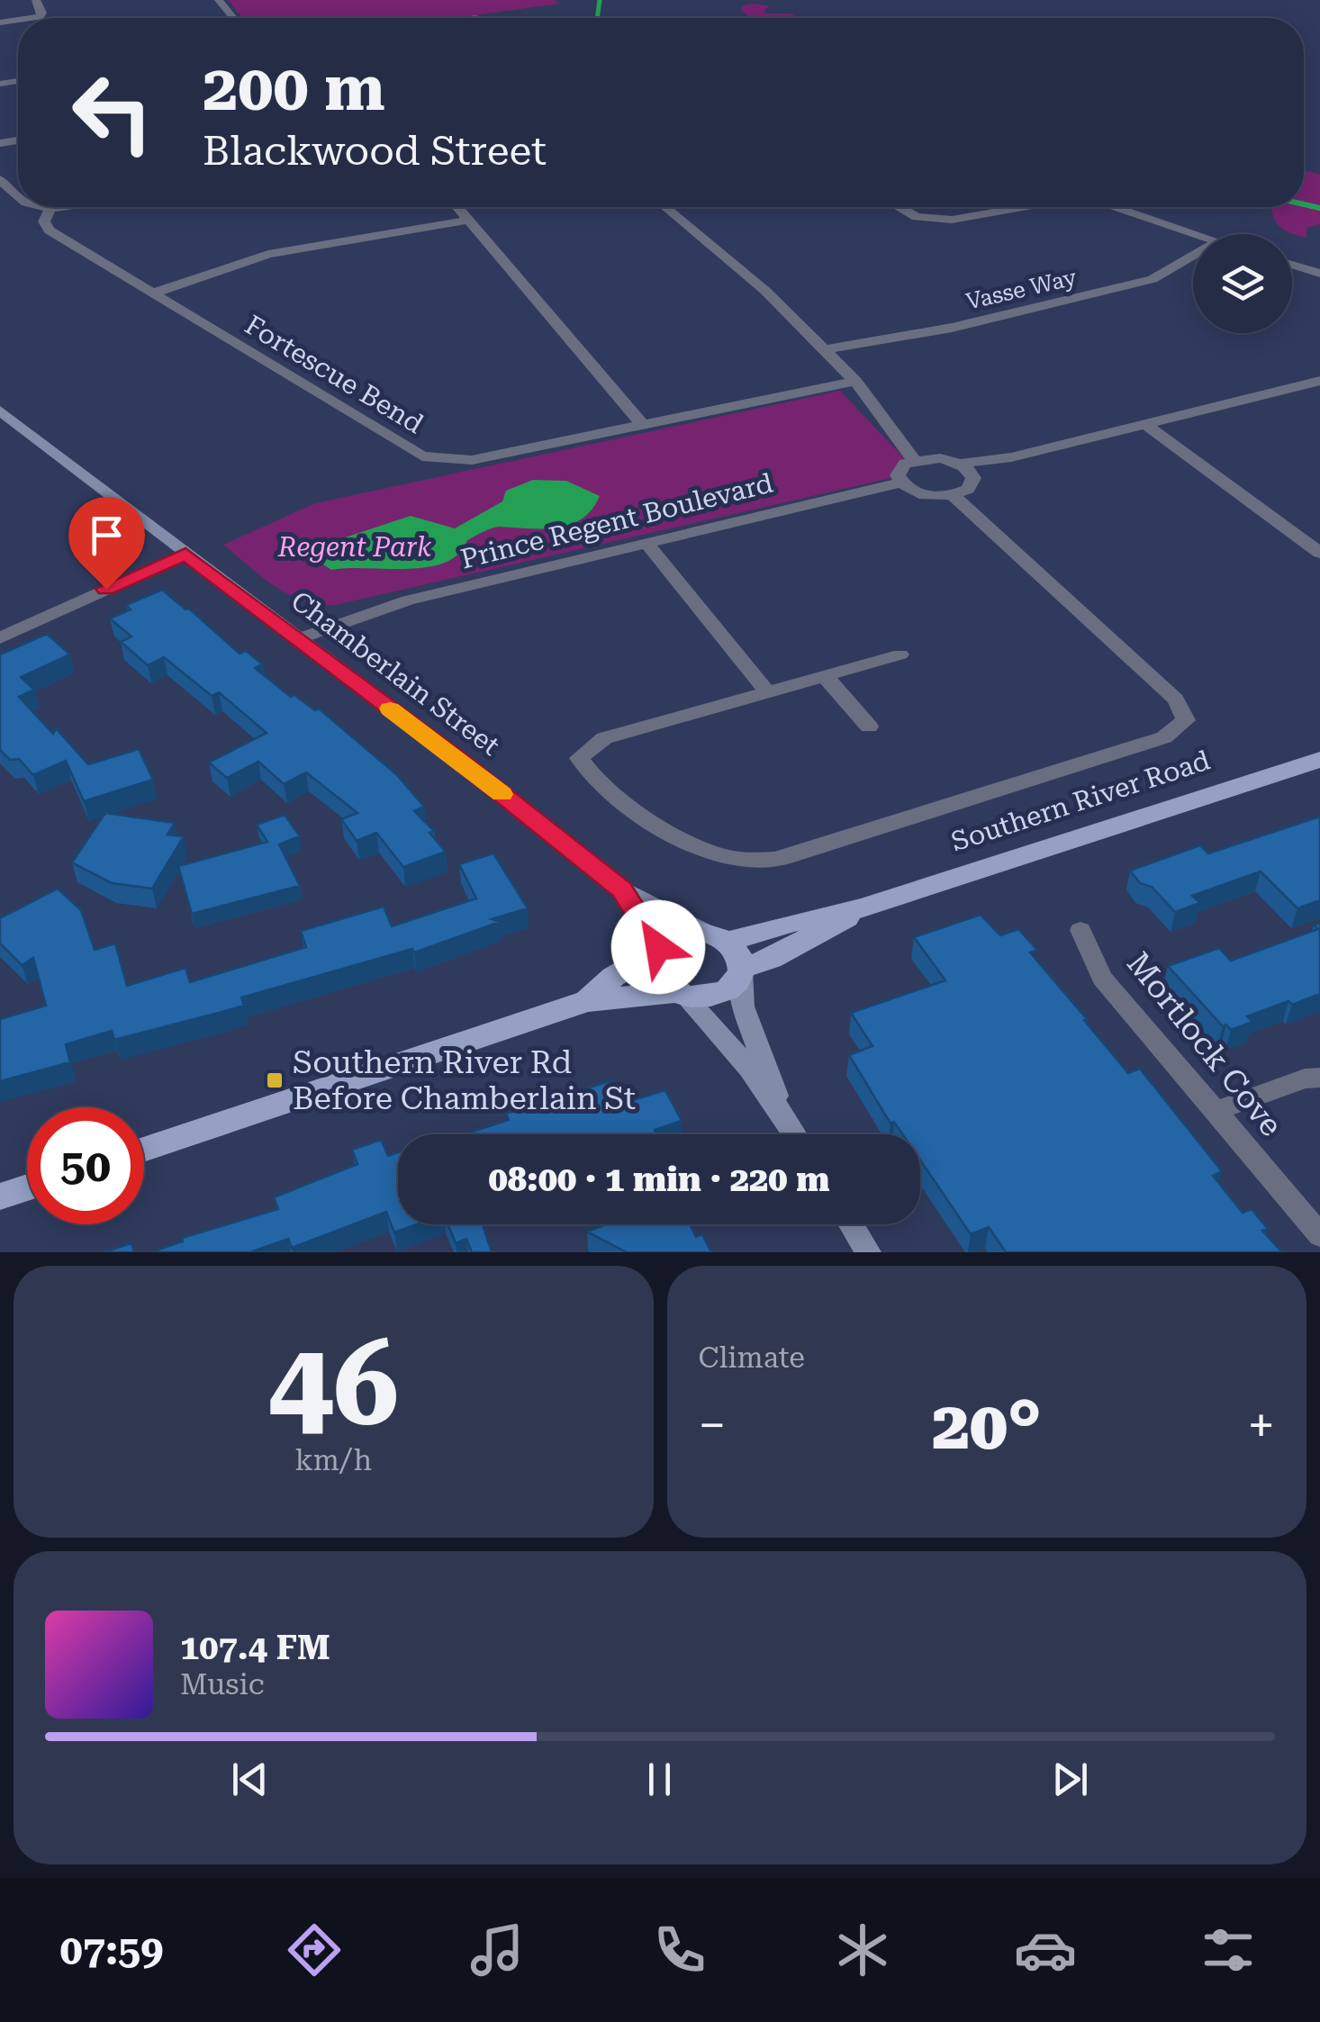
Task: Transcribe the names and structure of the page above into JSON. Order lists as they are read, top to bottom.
{
  "streets": {
    "main road": ["Chamberlain Street", "Southern River Road"],
    "street": [
      "Vasse Way",
      "Fortescue Bend",
      "Prince Regent Boulevard",
      "Mortlock Cove"
    ]
  },
  "crossings": [
    ["Prince Regent Boulevard", "Chamberlain Street"],
    ["Chamberlain Street", "Southern River Road"]
  ],
  "parks": ["Regent Park"],
  "places": {
    "transit": ["Southern River Rd Before Chamberlain St"]
  },
  "page": {
    "turn": ["200 m", "Blackwood Street"],
    "limit": "50",
    "trip": "08:00 · 1 min · 220 m",
    "tile": [
      ["46", "km/h"],
      "Climate"
    ],
    "heat": ["−", "20°", "+"],
    "song": ["107.4 FM", "Music"],
    "tabs": "07:59"
  }
}
